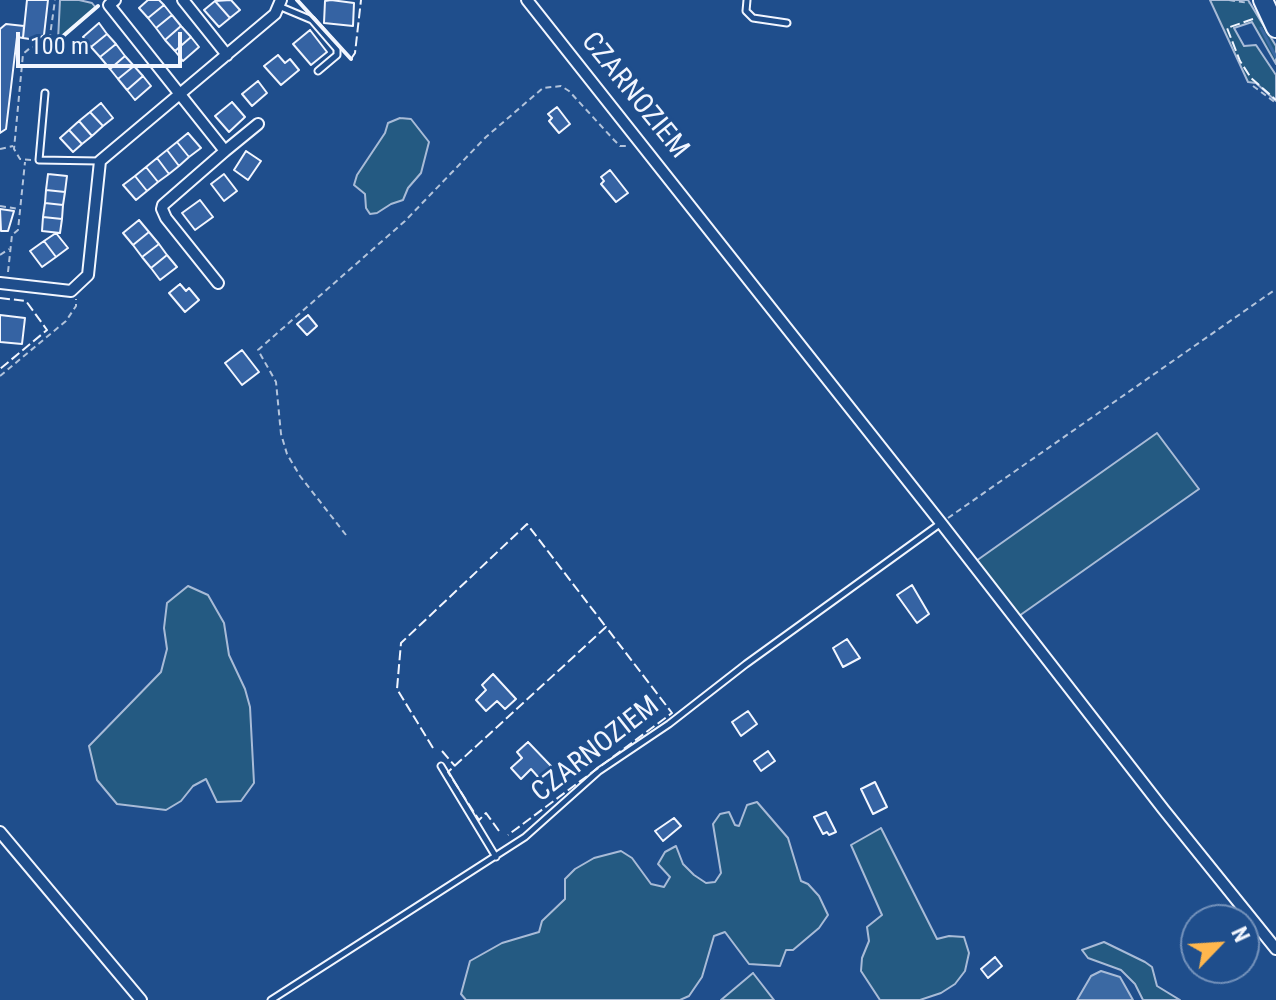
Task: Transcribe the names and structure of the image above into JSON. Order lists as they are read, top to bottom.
{
  "streets": {
    "street": ["CZARNOZIEM"]
  },
  "scale_bar": "100 m",
  "north": "top right"
}
